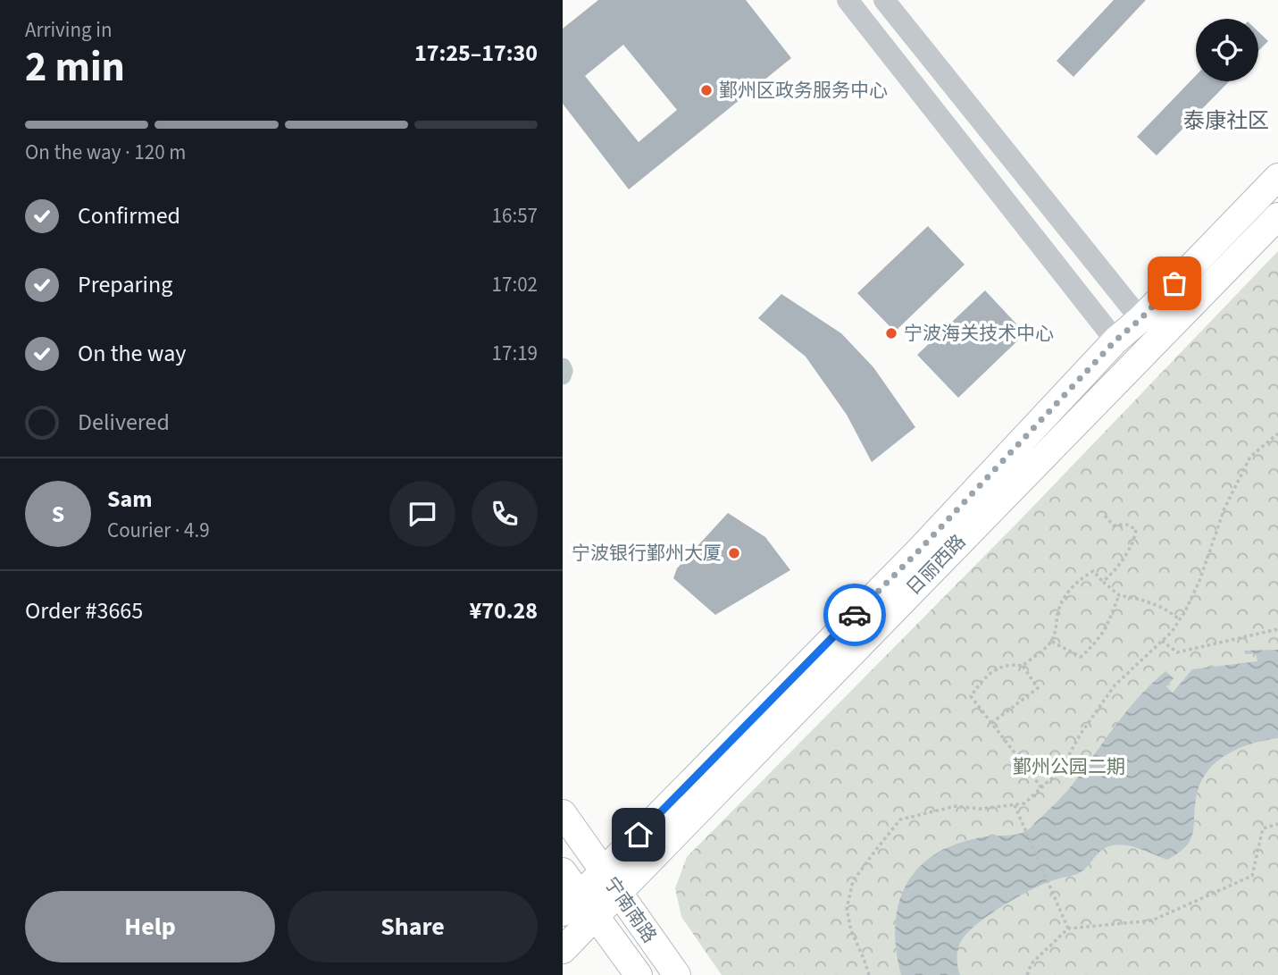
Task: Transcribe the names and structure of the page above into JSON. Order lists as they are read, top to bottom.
{
  "streets": {
    "main road": ["日丽西路", "宁南南路"]
  },
  "crossings": [
    ["日丽西路", "宁南南路"]
  ],
  "districts": ["泰康社区"],
  "parks": ["鄞州公园二期"],
  "places": ["鄞州区政务服务中心", "宁波海关技术中心", "宁波银行鄞州大厦"],
  "page": {
    "heading": ["2 min", "Arriving in", "17:25–17:30"],
    "panel": [
      "Sam",
      "Courier · 4.9",
      "Order #3665",
      "¥70.28"
    ],
    "bar": "On the way · 120 m",
    "list": [
      ["Confirmed", "16:57"],
      ["Preparing", "17:02"],
      ["On the way", "17:19"],
      "Delivered"
    ],
    "round": "S",
    "buttons": ["Help", "Share"]
  }
}
